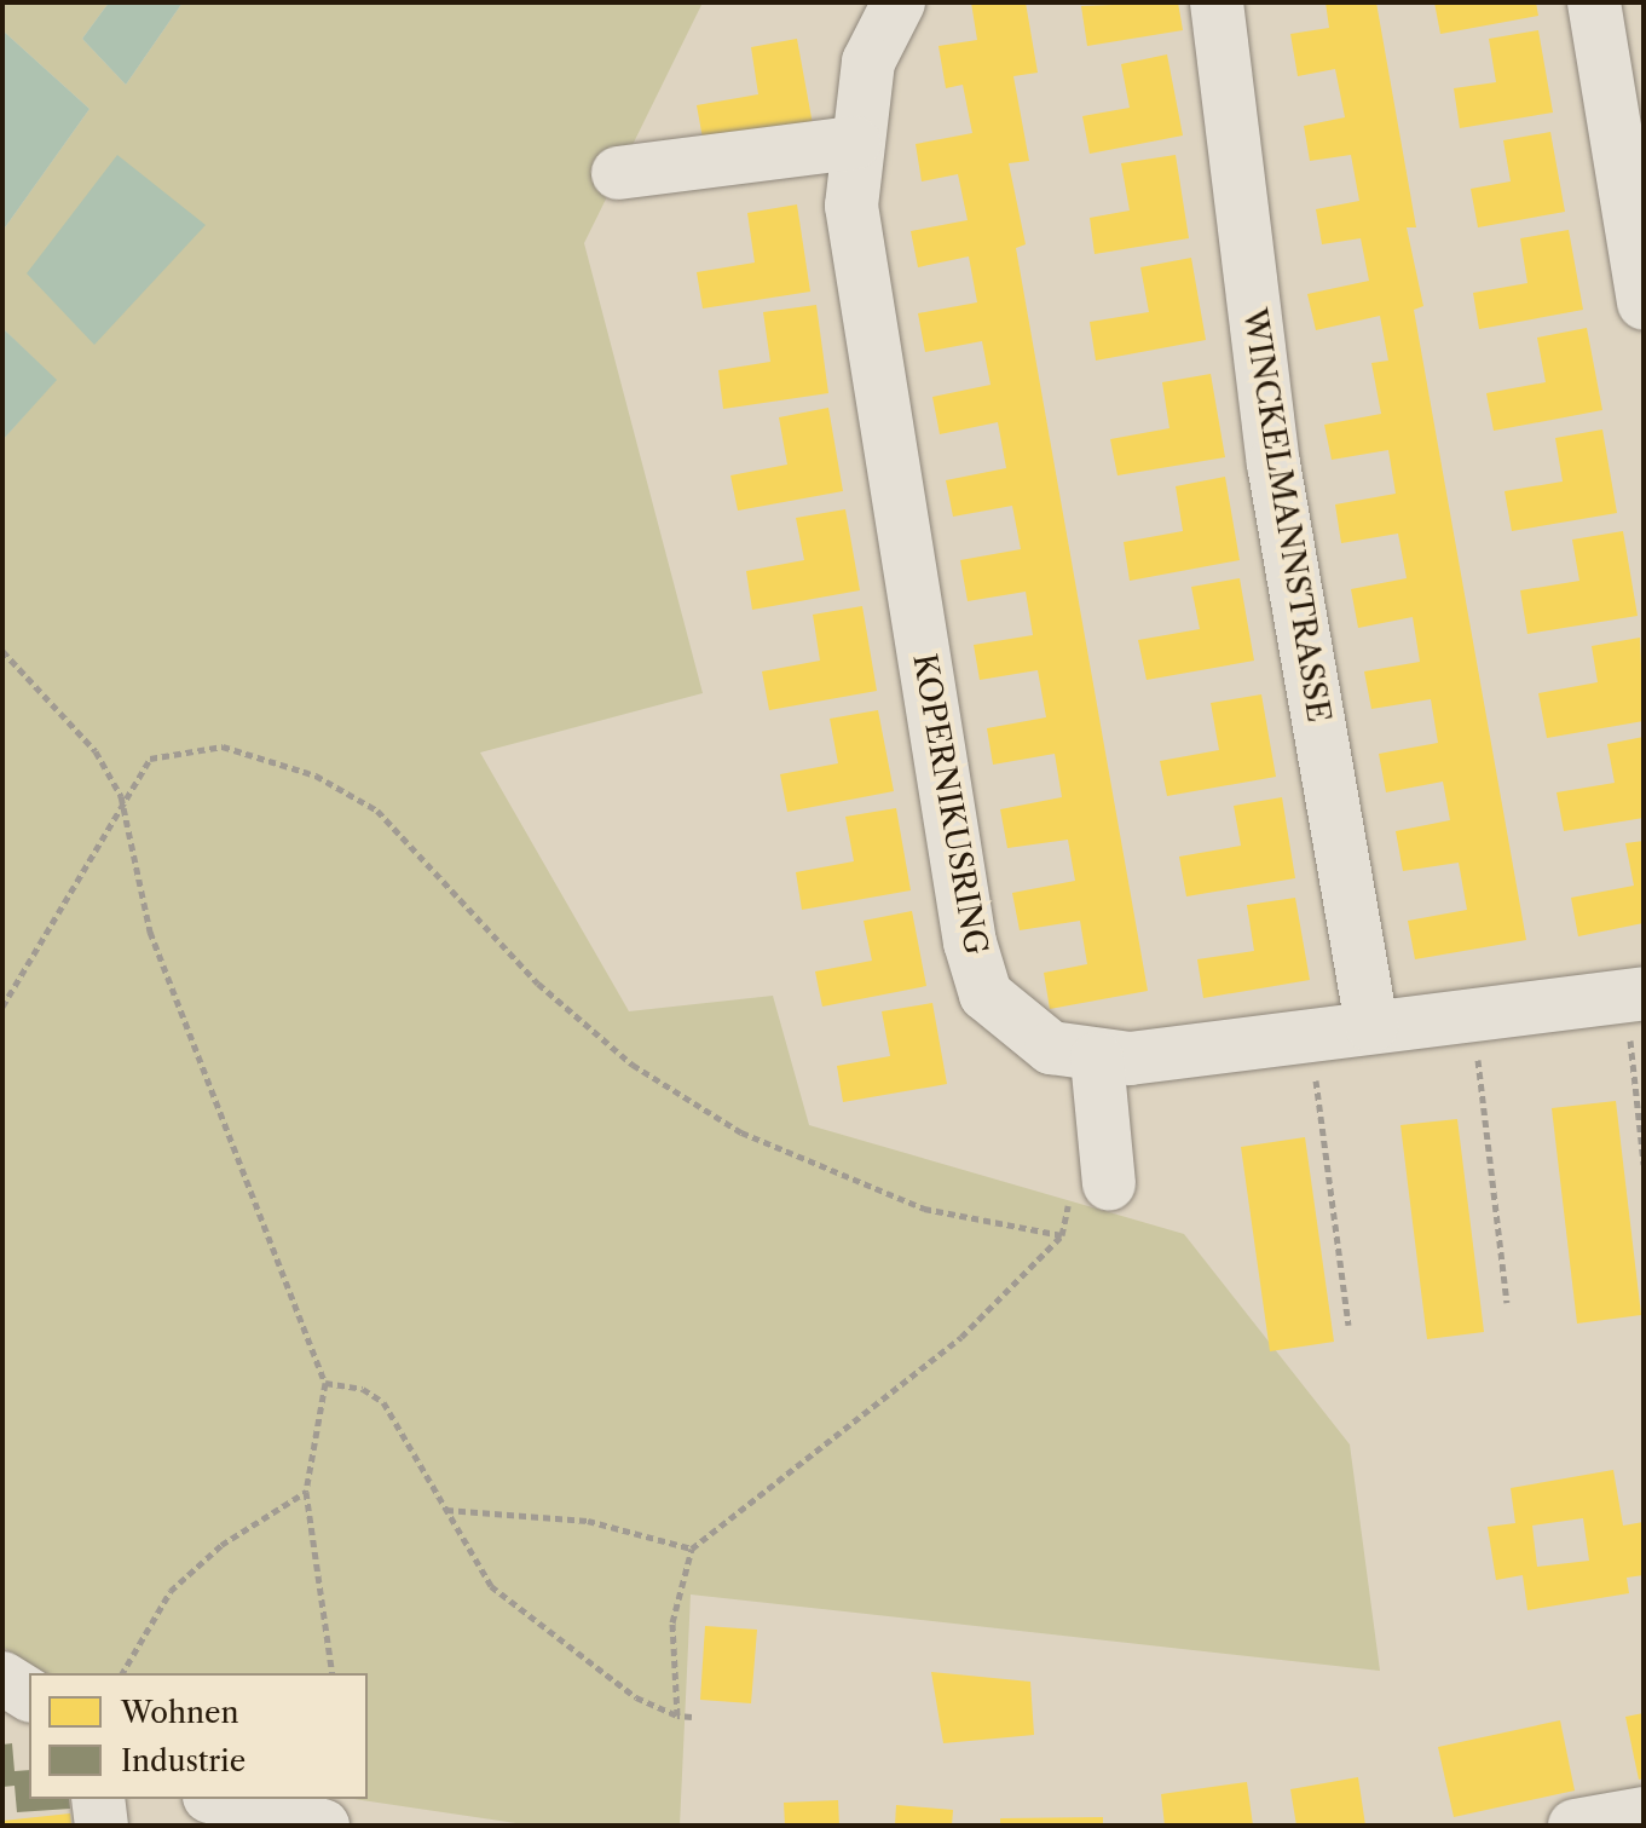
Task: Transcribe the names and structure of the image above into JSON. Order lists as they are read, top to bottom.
{
  "streets": {
    "street": ["WINCKELMANNSTRASSE", "KOPERNIKUSRING"]
  },
  "crossings": [
    ["WINCKELMANNSTRASSE", "KOPERNIKUSRING"]
  ],
  "legend": ["Wohnen", "Industrie"]
}
